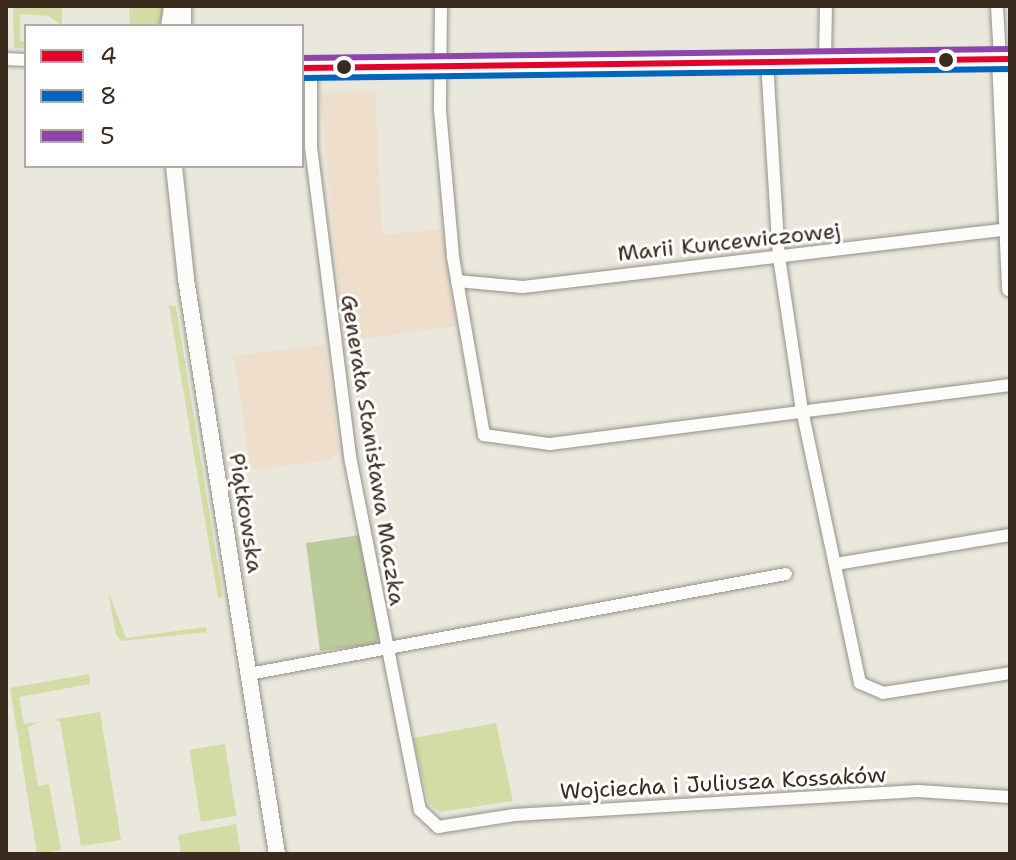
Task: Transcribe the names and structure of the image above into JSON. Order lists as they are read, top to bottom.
{
  "streets": {
    "street": [
      "Marii Kuncewiczowej",
      "Generała Stanisława Maczka",
      "Piątkowska",
      "Wojciecha i Juliusza Kossaków"
    ]
  },
  "crossings": [
    ["Generała Stanisława Maczka", "Wojciecha i Juliusza Kossaków"]
  ],
  "lines": ["transit line 5", "transit line 4", "transit line 8"],
  "legend": ["4", "8", "5"]
}
